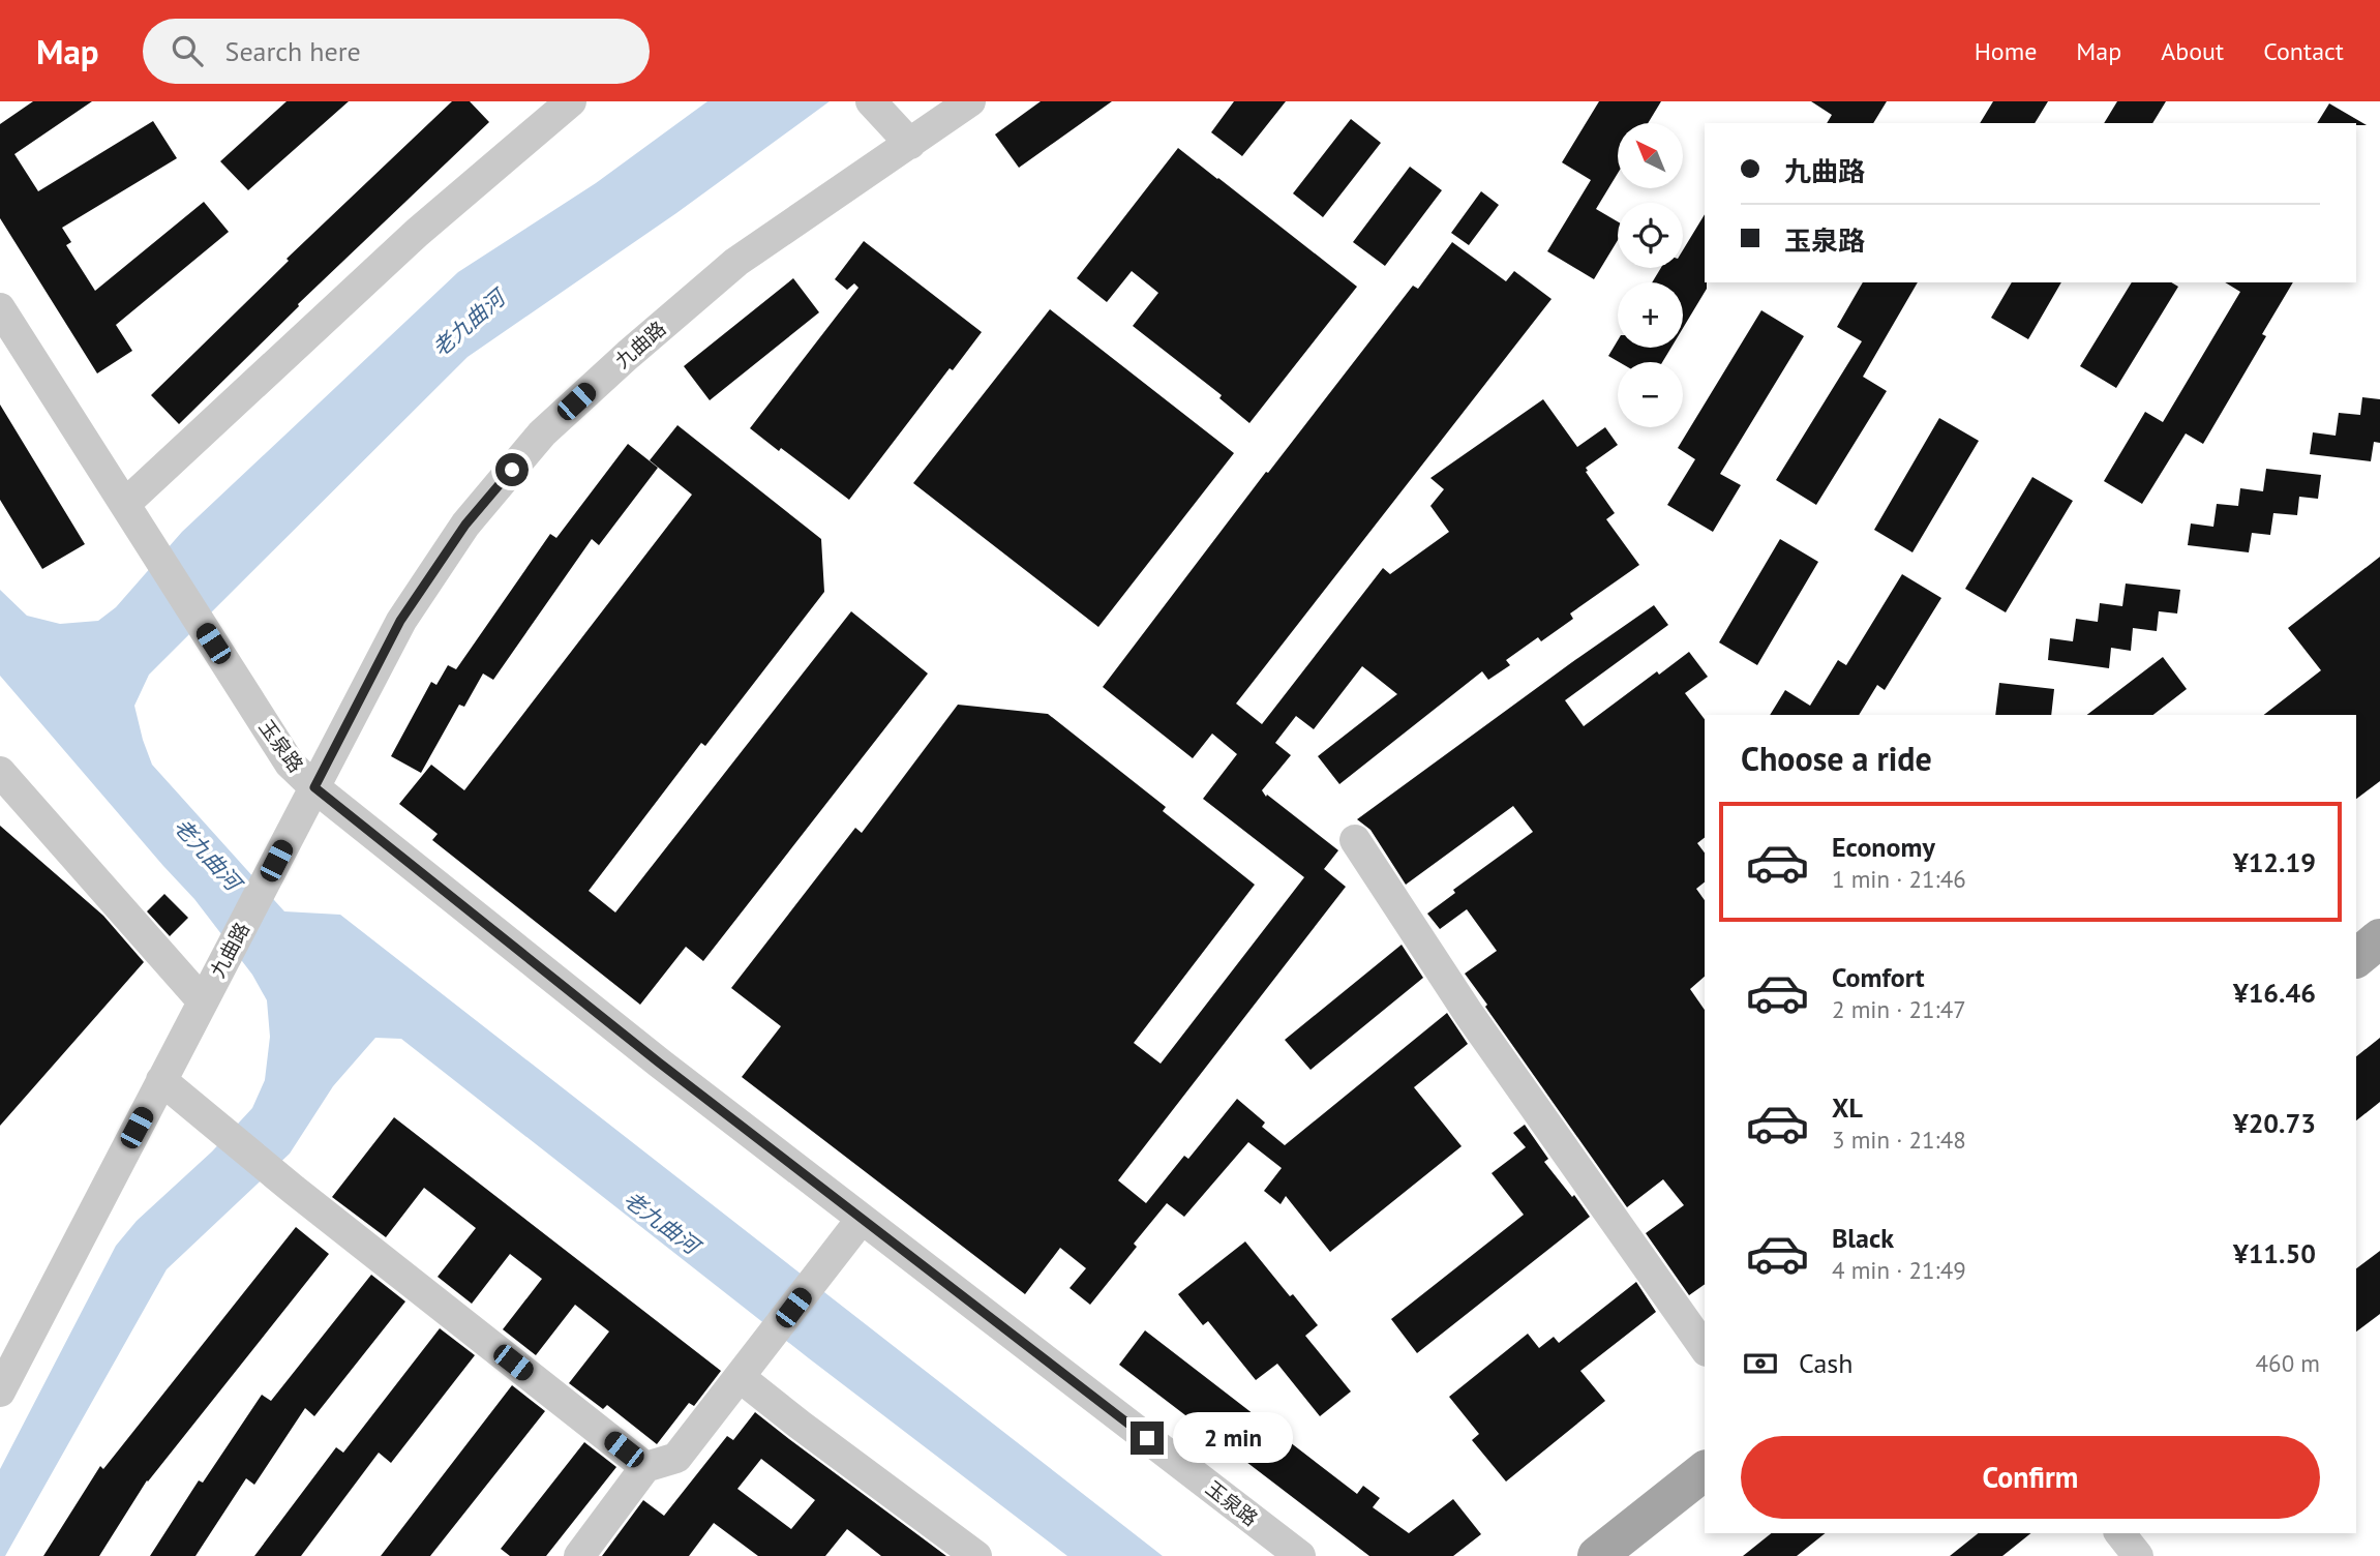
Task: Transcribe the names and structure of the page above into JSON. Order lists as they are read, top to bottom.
{
  "streets": {
    "street": ["九曲路", "玉泉路"]
  },
  "crossings": [
    ["九曲路", "玉泉路"]
  ],
  "water": ["老九曲河"],
  "north": "top left",
  "page": {
    "header": "Map",
    "search": "Search here",
    "nav": [
      "Home",
      "Map",
      "About",
      "Contact"
    ],
    "map_buttons": ["+", "−"],
    "banner": ["九曲路", "玉泉路"],
    "heading": "Choose a ride",
    "list": [
      {
        "name": "Economy",
        "note": "1 min · 21:46",
        "value": "¥12.19"
      },
      {
        "name": "Comfort",
        "note": "2 min · 21:47",
        "value": "¥16.46"
      },
      {
        "name": "XL",
        "note": "3 min · 21:48",
        "value": "¥20.73"
      },
      {
        "name": "Black",
        "note": "4 min · 21:49",
        "value": "¥11.50"
      }
    ],
    "pay": ["Cash", "460 m"],
    "bubble": "2 min",
    "buttons": "Confirm"
  }
}
